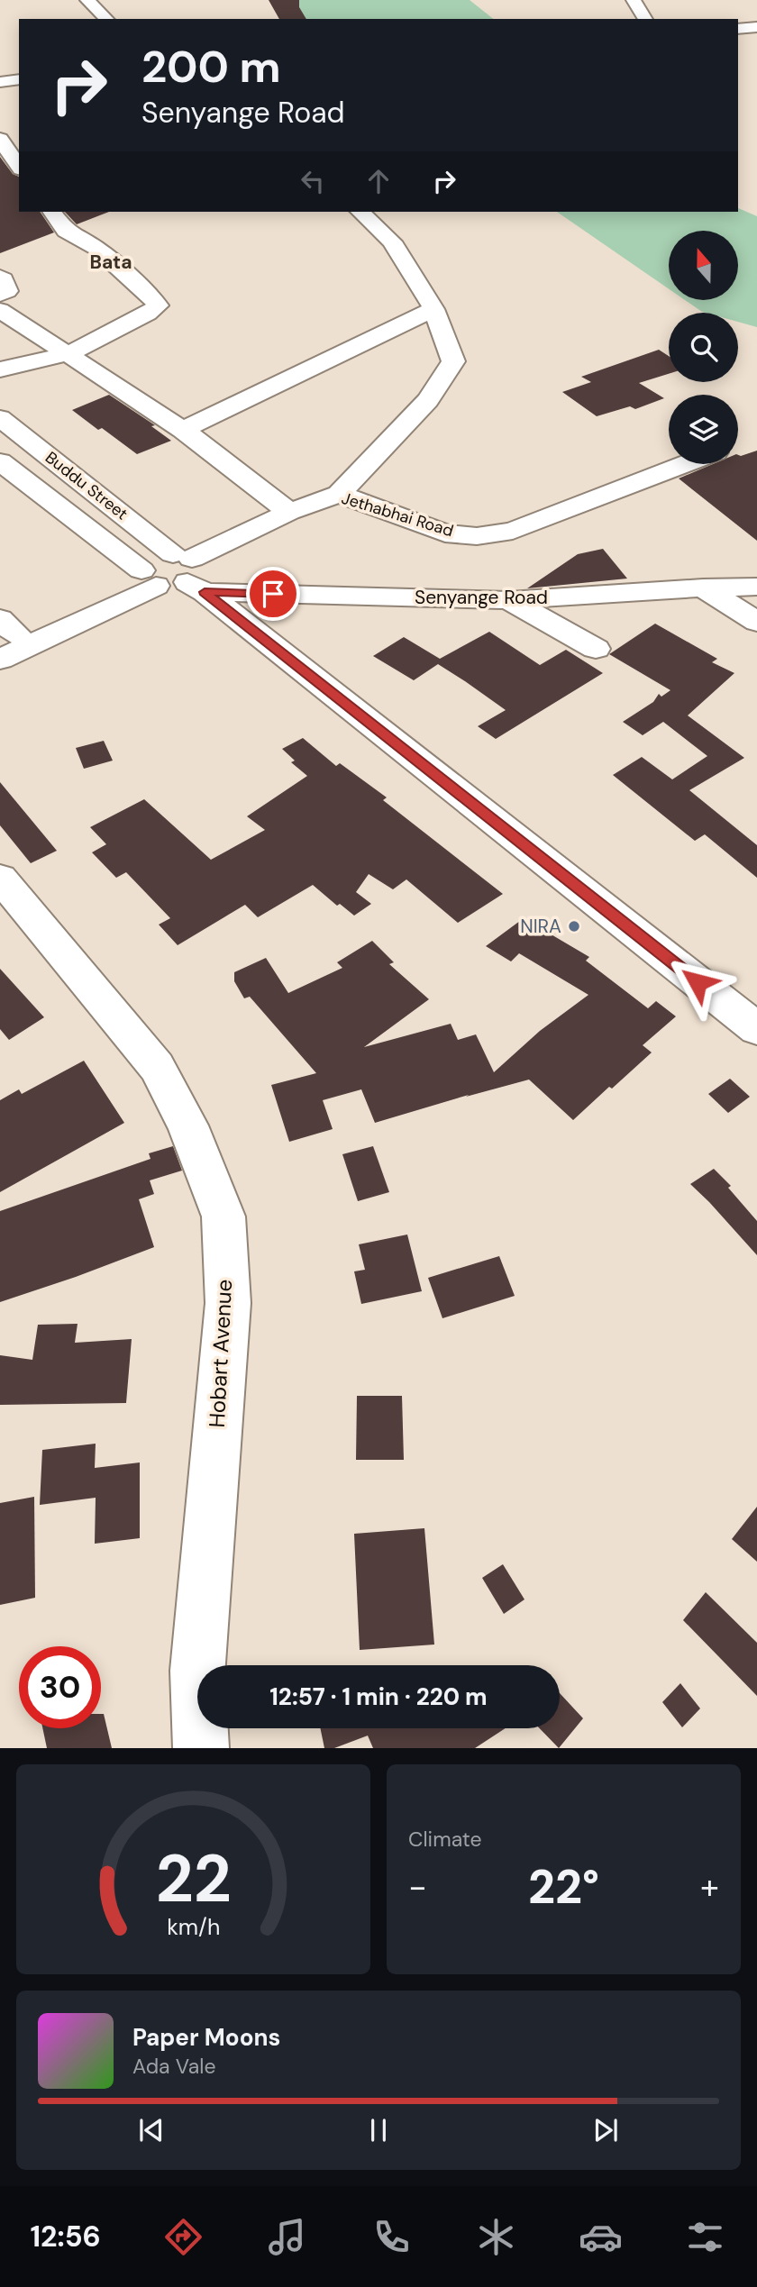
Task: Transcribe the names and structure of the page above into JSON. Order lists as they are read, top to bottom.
{
  "streets": {
    "street": [
      "Buddu Street",
      "Jethabhai Road",
      "Senyange Road",
      "Hobart Avenue"
    ]
  },
  "crossings": [
    ["Buddu Street", "Jethabhai Road"],
    ["Buddu Street", "Senyange Road"],
    ["Jethabhai Road", "Senyange Road"]
  ],
  "districts": ["Bata"],
  "places": ["NIRA"],
  "north": "top",
  "page": {
    "turn": ["200 m", "Senyange Road"],
    "limit": "30",
    "trip": "12:57 · 1 min · 220 m",
    "tile": "Climate",
    "heat": ["−", "22°", "+"],
    "song": ["Paper Moons", "Ada Vale"],
    "tabs": "12:56",
    "gauge": ["22", "km/h"]
  }
}
